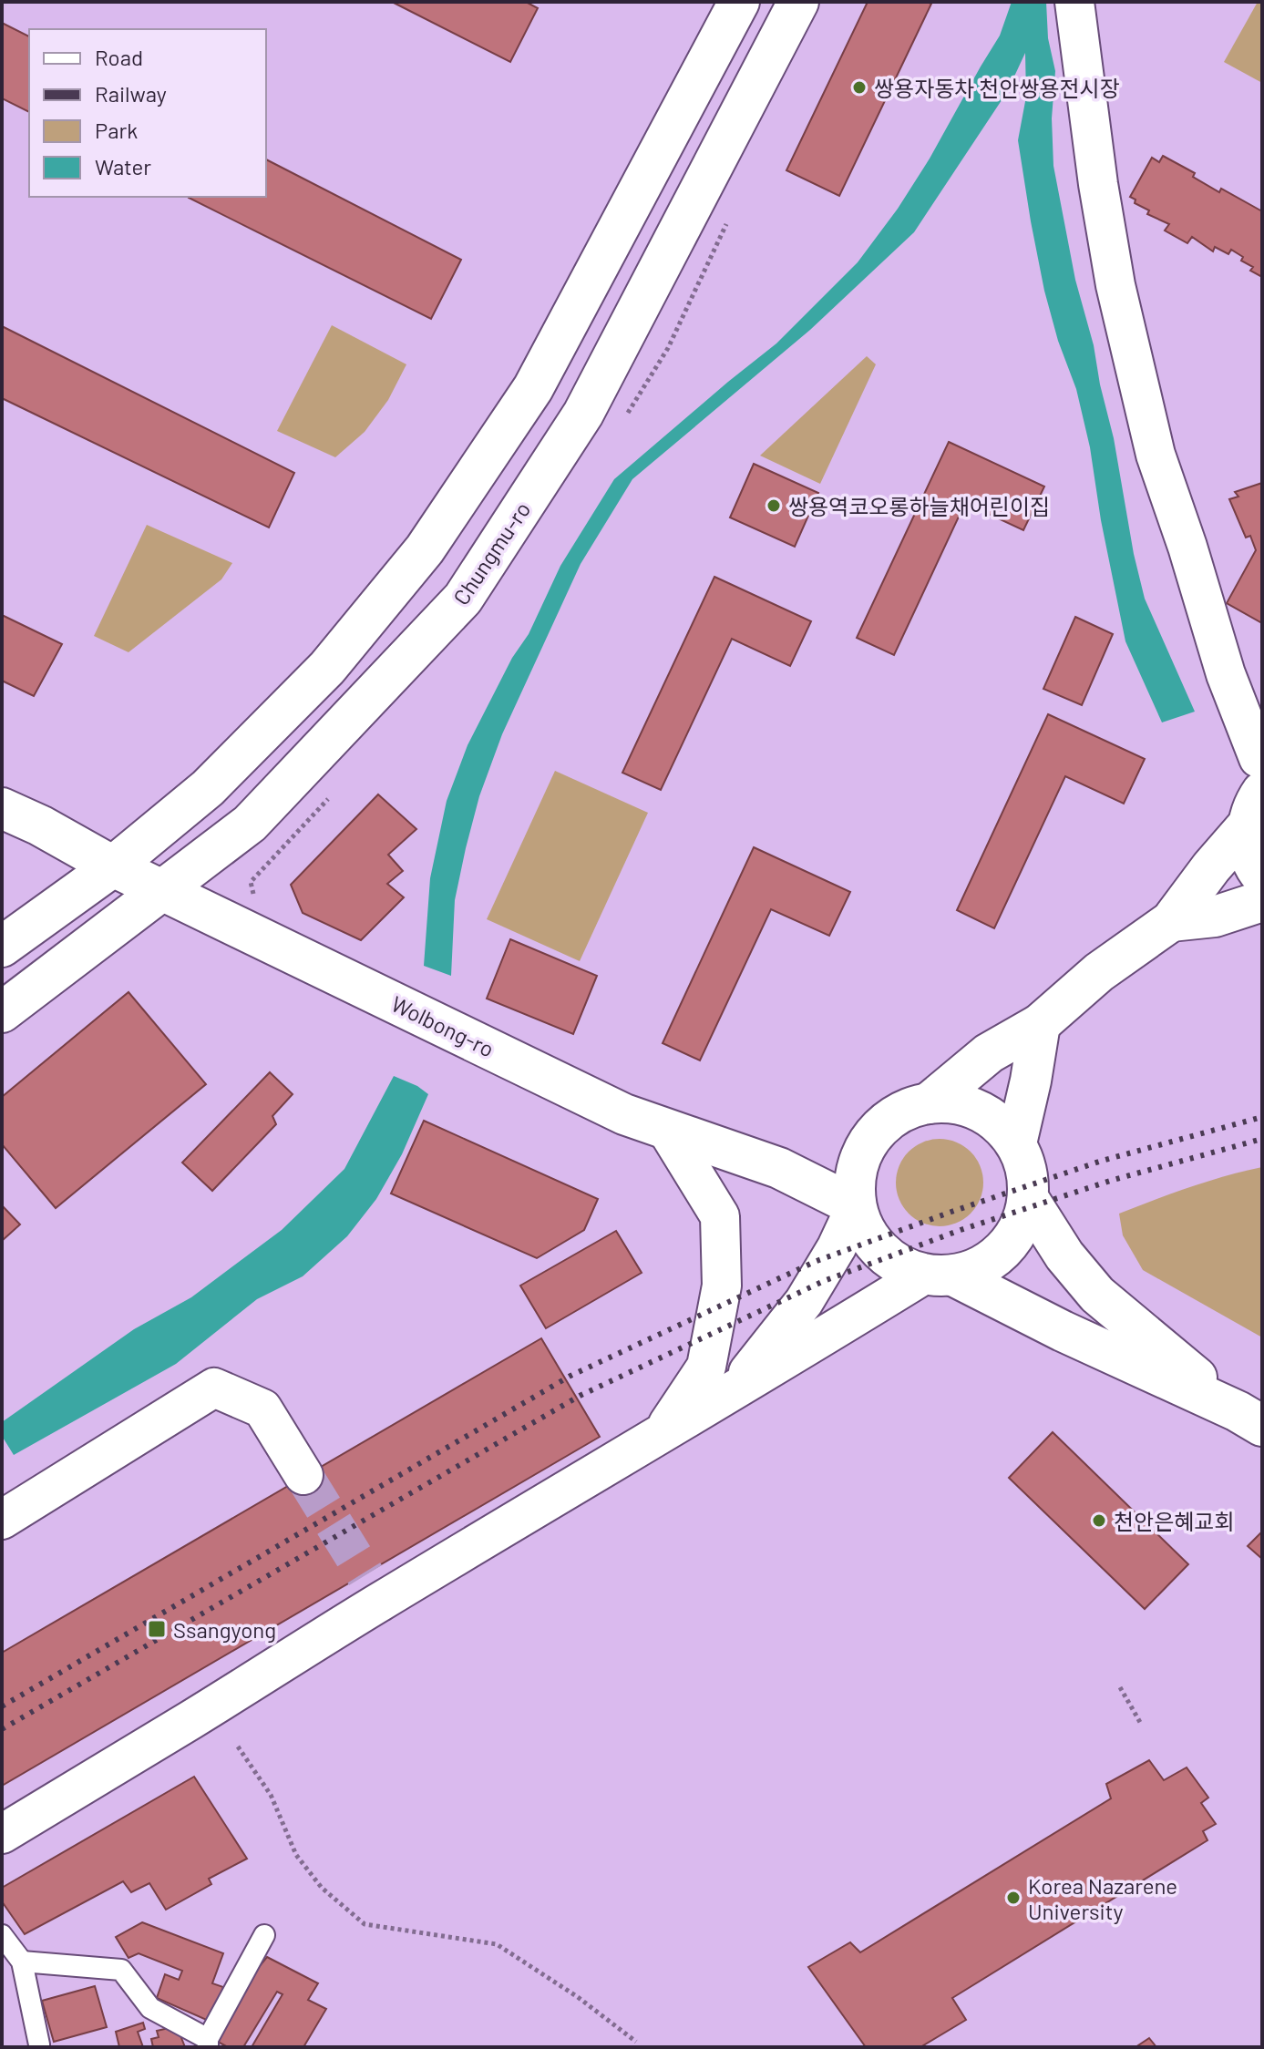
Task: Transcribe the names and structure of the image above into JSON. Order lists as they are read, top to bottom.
{
  "streets": {
    "street": ["Chungmu-ro", "Wolbong-ro"]
  },
  "crossings": [
    ["Chungmu-ro", "Wolbong-ro"]
  ],
  "places": {
    "other": [
      "쌍용자동차 천안쌍용전시장",
      "쌍용역코오롱하늘채어린이집",
      "천안은혜교회",
      "Korea Nazarene University"
    ],
    "transit": ["Ssangyong"]
  },
  "legend": [
    "Road",
    "Railway",
    "Park",
    "Water"
  ]
}
